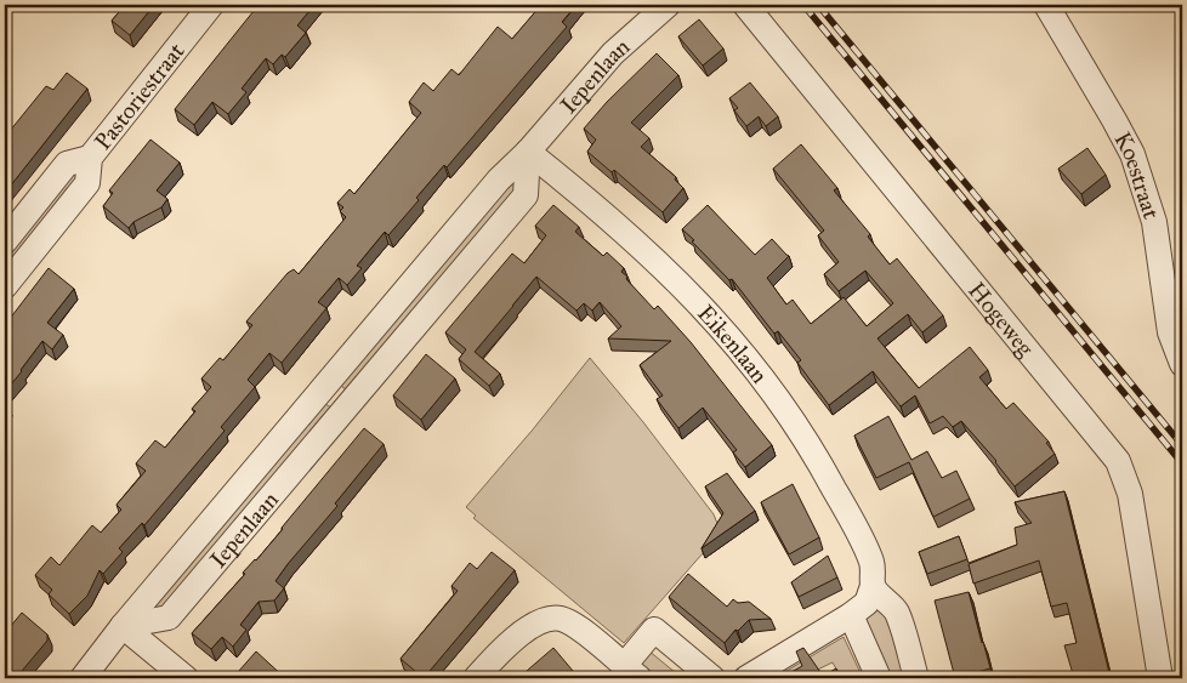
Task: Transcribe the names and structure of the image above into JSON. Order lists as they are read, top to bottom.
{
  "streets": {
    "street": [
      "Iepenlaan",
      "Pastoriestraat",
      "Koestraat",
      "Hogeweg",
      "Eikenlaan"
    ]
  },
  "crossings": [
    ["Iepenlaan", "Eikenlaan"]
  ]
}
